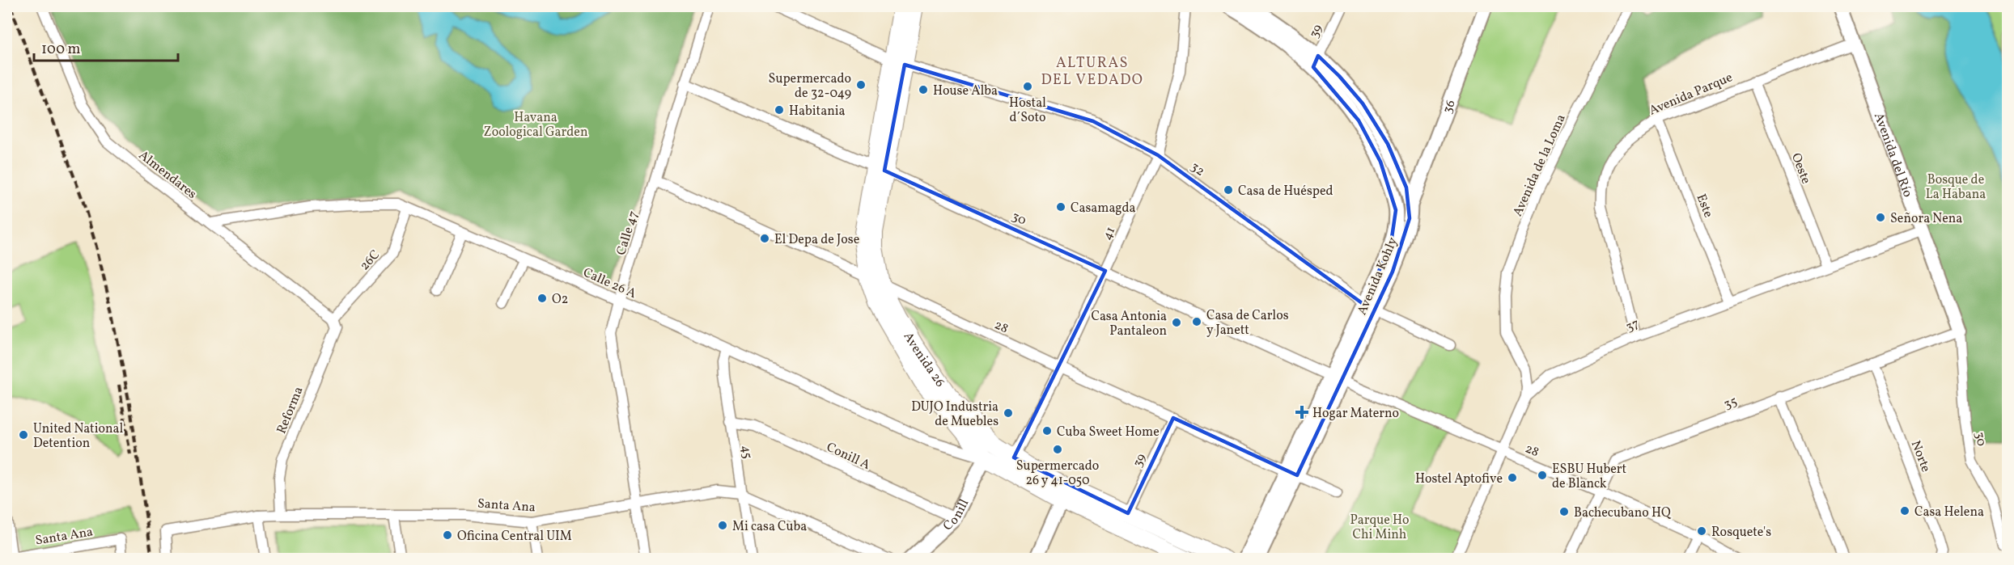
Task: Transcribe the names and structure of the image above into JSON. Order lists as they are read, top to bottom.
{
  "streets": {
    "main road": ["Avenida 26"],
    "street": [
      "39",
      "Avenida Parque",
      "36",
      "Avenida del Río",
      "Avenida de la Loma",
      "32",
      "Oeste",
      "Almendares",
      "Este",
      "30",
      "Calle 47",
      "41",
      "26C",
      "Avenida Kohly",
      "Calle 26 A",
      "37",
      "28",
      "35",
      "Reforma",
      "45",
      "Conill A",
      "Norte",
      "Santa Ana",
      "Conill"
    ]
  },
  "crossings": [
    ["39", "Avenida Kohly"],
    ["39", "28"],
    ["39", "Avenida 26"],
    ["Avenida Parque", "Avenida del Río"],
    ["Avenida Parque", "Oeste"],
    ["Avenida Parque", "Este"],
    ["Avenida Parque", "37"],
    ["36", "Avenida Kohly"],
    ["Avenida del Río", "30"],
    ["Avenida del Río", "37"],
    ["Avenida del Río", "35"],
    ["Avenida de la Loma", "37"],
    ["32", "41"],
    ["32", "Avenida Kohly"],
    ["32", "Avenida 26"],
    ["Oeste", "37"],
    ["Almendares", "26C"],
    ["Almendares", "Calle 26 A"],
    ["Almendares", "Reforma"],
    ["Este", "37"],
    ["30", "Calle 47"],
    ["30", "41"],
    ["30", "Avenida Kohly"],
    ["30", "28"],
    ["30", "Avenida 26"],
    ["30", "35"],
    ["Calle 47", "Calle 26 A"],
    ["Calle 47", "28"],
    ["Calle 47", "Santa Ana"],
    ["41", "28"],
    ["41", "Avenida 26"],
    ["26C", "Calle 26 A"],
    ["26C", "Reforma"],
    ["Avenida Kohly", "28"],
    ["Calle 26 A", "Avenida 26"],
    ["Calle 26 A", "45"],
    ["Calle 26 A", "Conill"],
    ["37", "28"],
    ["28", "Avenida 26"],
    ["28", "35"],
    ["Avenida 26", "Conill"],
    ["35", "Norte"],
    ["Reforma", "Santa Ana"],
    ["45", "Conill A"],
    ["45", "Santa Ana"],
    ["Conill A", "Conill"]
  ],
  "districts": ["ALTURAS DEL VEDADO"],
  "parks": ["Havana Zoological Garden", "Bosque de La Habana", "Parque Ho Chi Minh"],
  "places": {
    "other": [
      "Supermercado de 32-049",
      "Hostal d´Soto",
      "House Alba",
      "Habitania",
      "Casa de Huésped",
      "Casamagda",
      "Señora Nena",
      "El Depa de Jose",
      "O2",
      "Casa de Carlos y Janett",
      "Casa Antonia Pantaleon",
      "DUJO Industria de Muebles",
      "Cuba Sweet Home",
      "United National Detention",
      "Supermercado 26 y 41-050",
      "ESBU Hubert de Blanck",
      "Hostel Aptofive",
      "Casa Helena",
      "Bachecubano HQ",
      "Mi casa Cuba",
      "Rosquete's",
      "Oficina Central UIM"
    ],
    "health": ["Hogar Materno"]
  },
  "scale_bar": "100 m"
}
